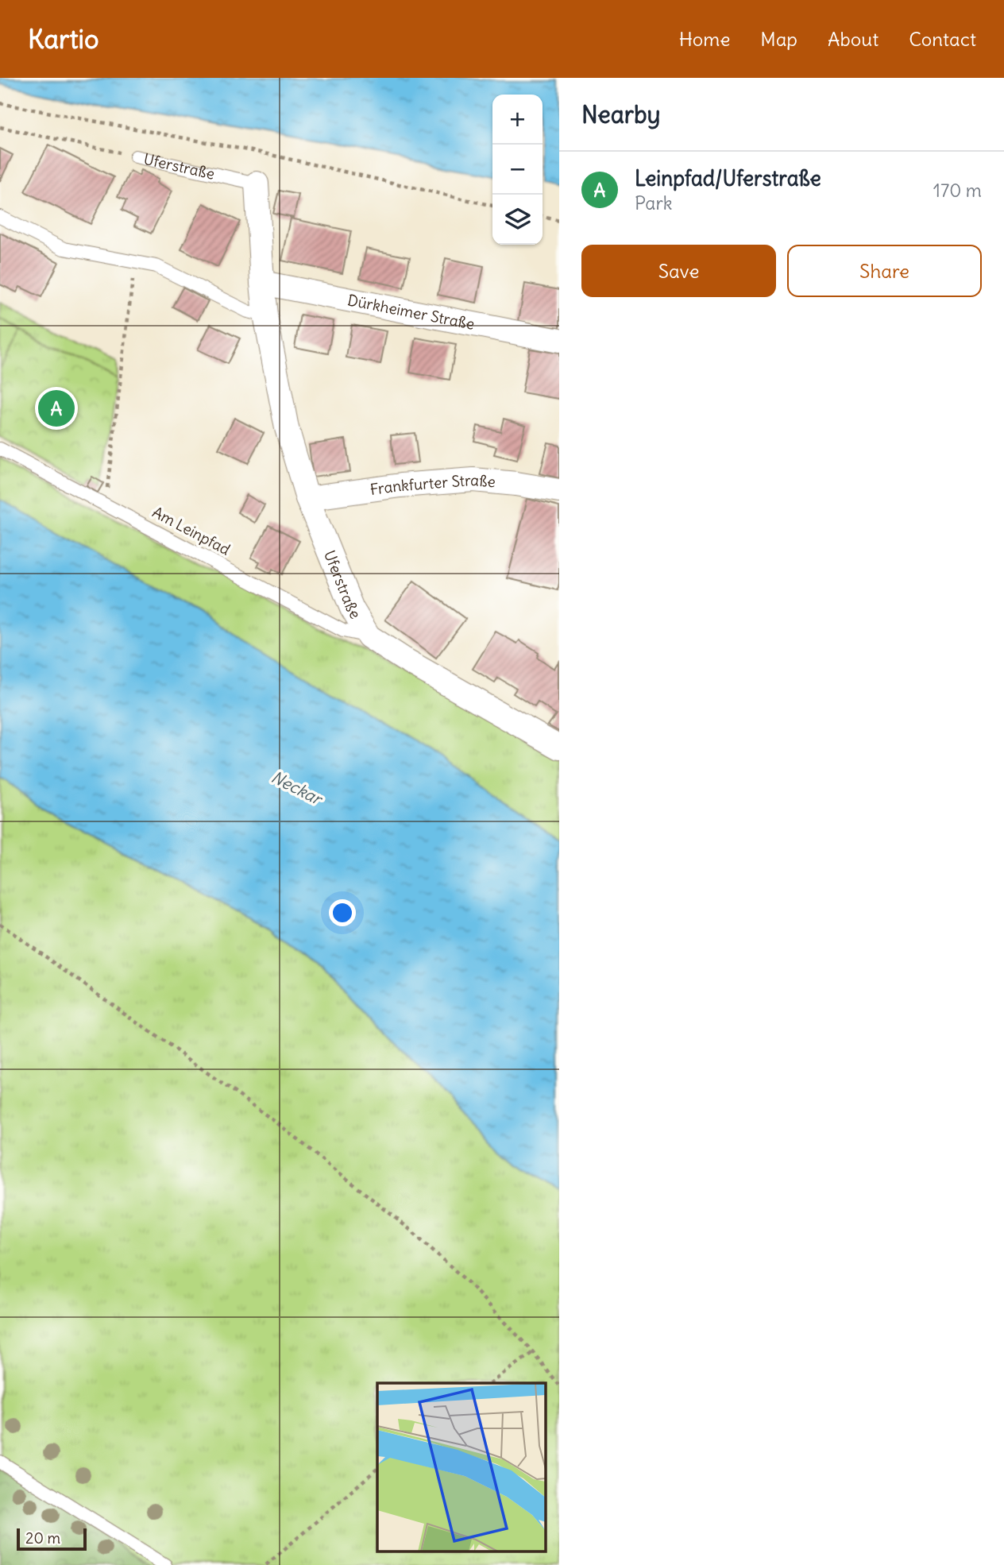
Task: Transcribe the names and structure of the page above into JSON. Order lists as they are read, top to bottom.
{
  "streets": {
    "street": ["Uferstraße", "Dürkheimer Straße", "Frankfurter Straße"],
    "lane": ["Am Leinpfad"]
  },
  "crossings": [
    ["Uferstraße", "Dürkheimer Straße"],
    ["Uferstraße", "Frankfurter Straße"],
    ["Uferstraße", "Am Leinpfad"]
  ],
  "water": ["Neckar"],
  "scale_bar": "20 m",
  "page": {
    "header": "Kartio",
    "nav": [
      "Home",
      "Map",
      "About",
      "Contact"
    ],
    "heading": "Nearby",
    "map_buttons": ["+", "−"],
    "list": [
      {
        "mark": "A",
        "name": "Leinpfad/Uferstraße",
        "note": "Park",
        "value": "170 m"
      }
    ],
    "buttons": ["Save", "Share"],
    "pins": "A",
    "scale": "20 m"
  }
}
